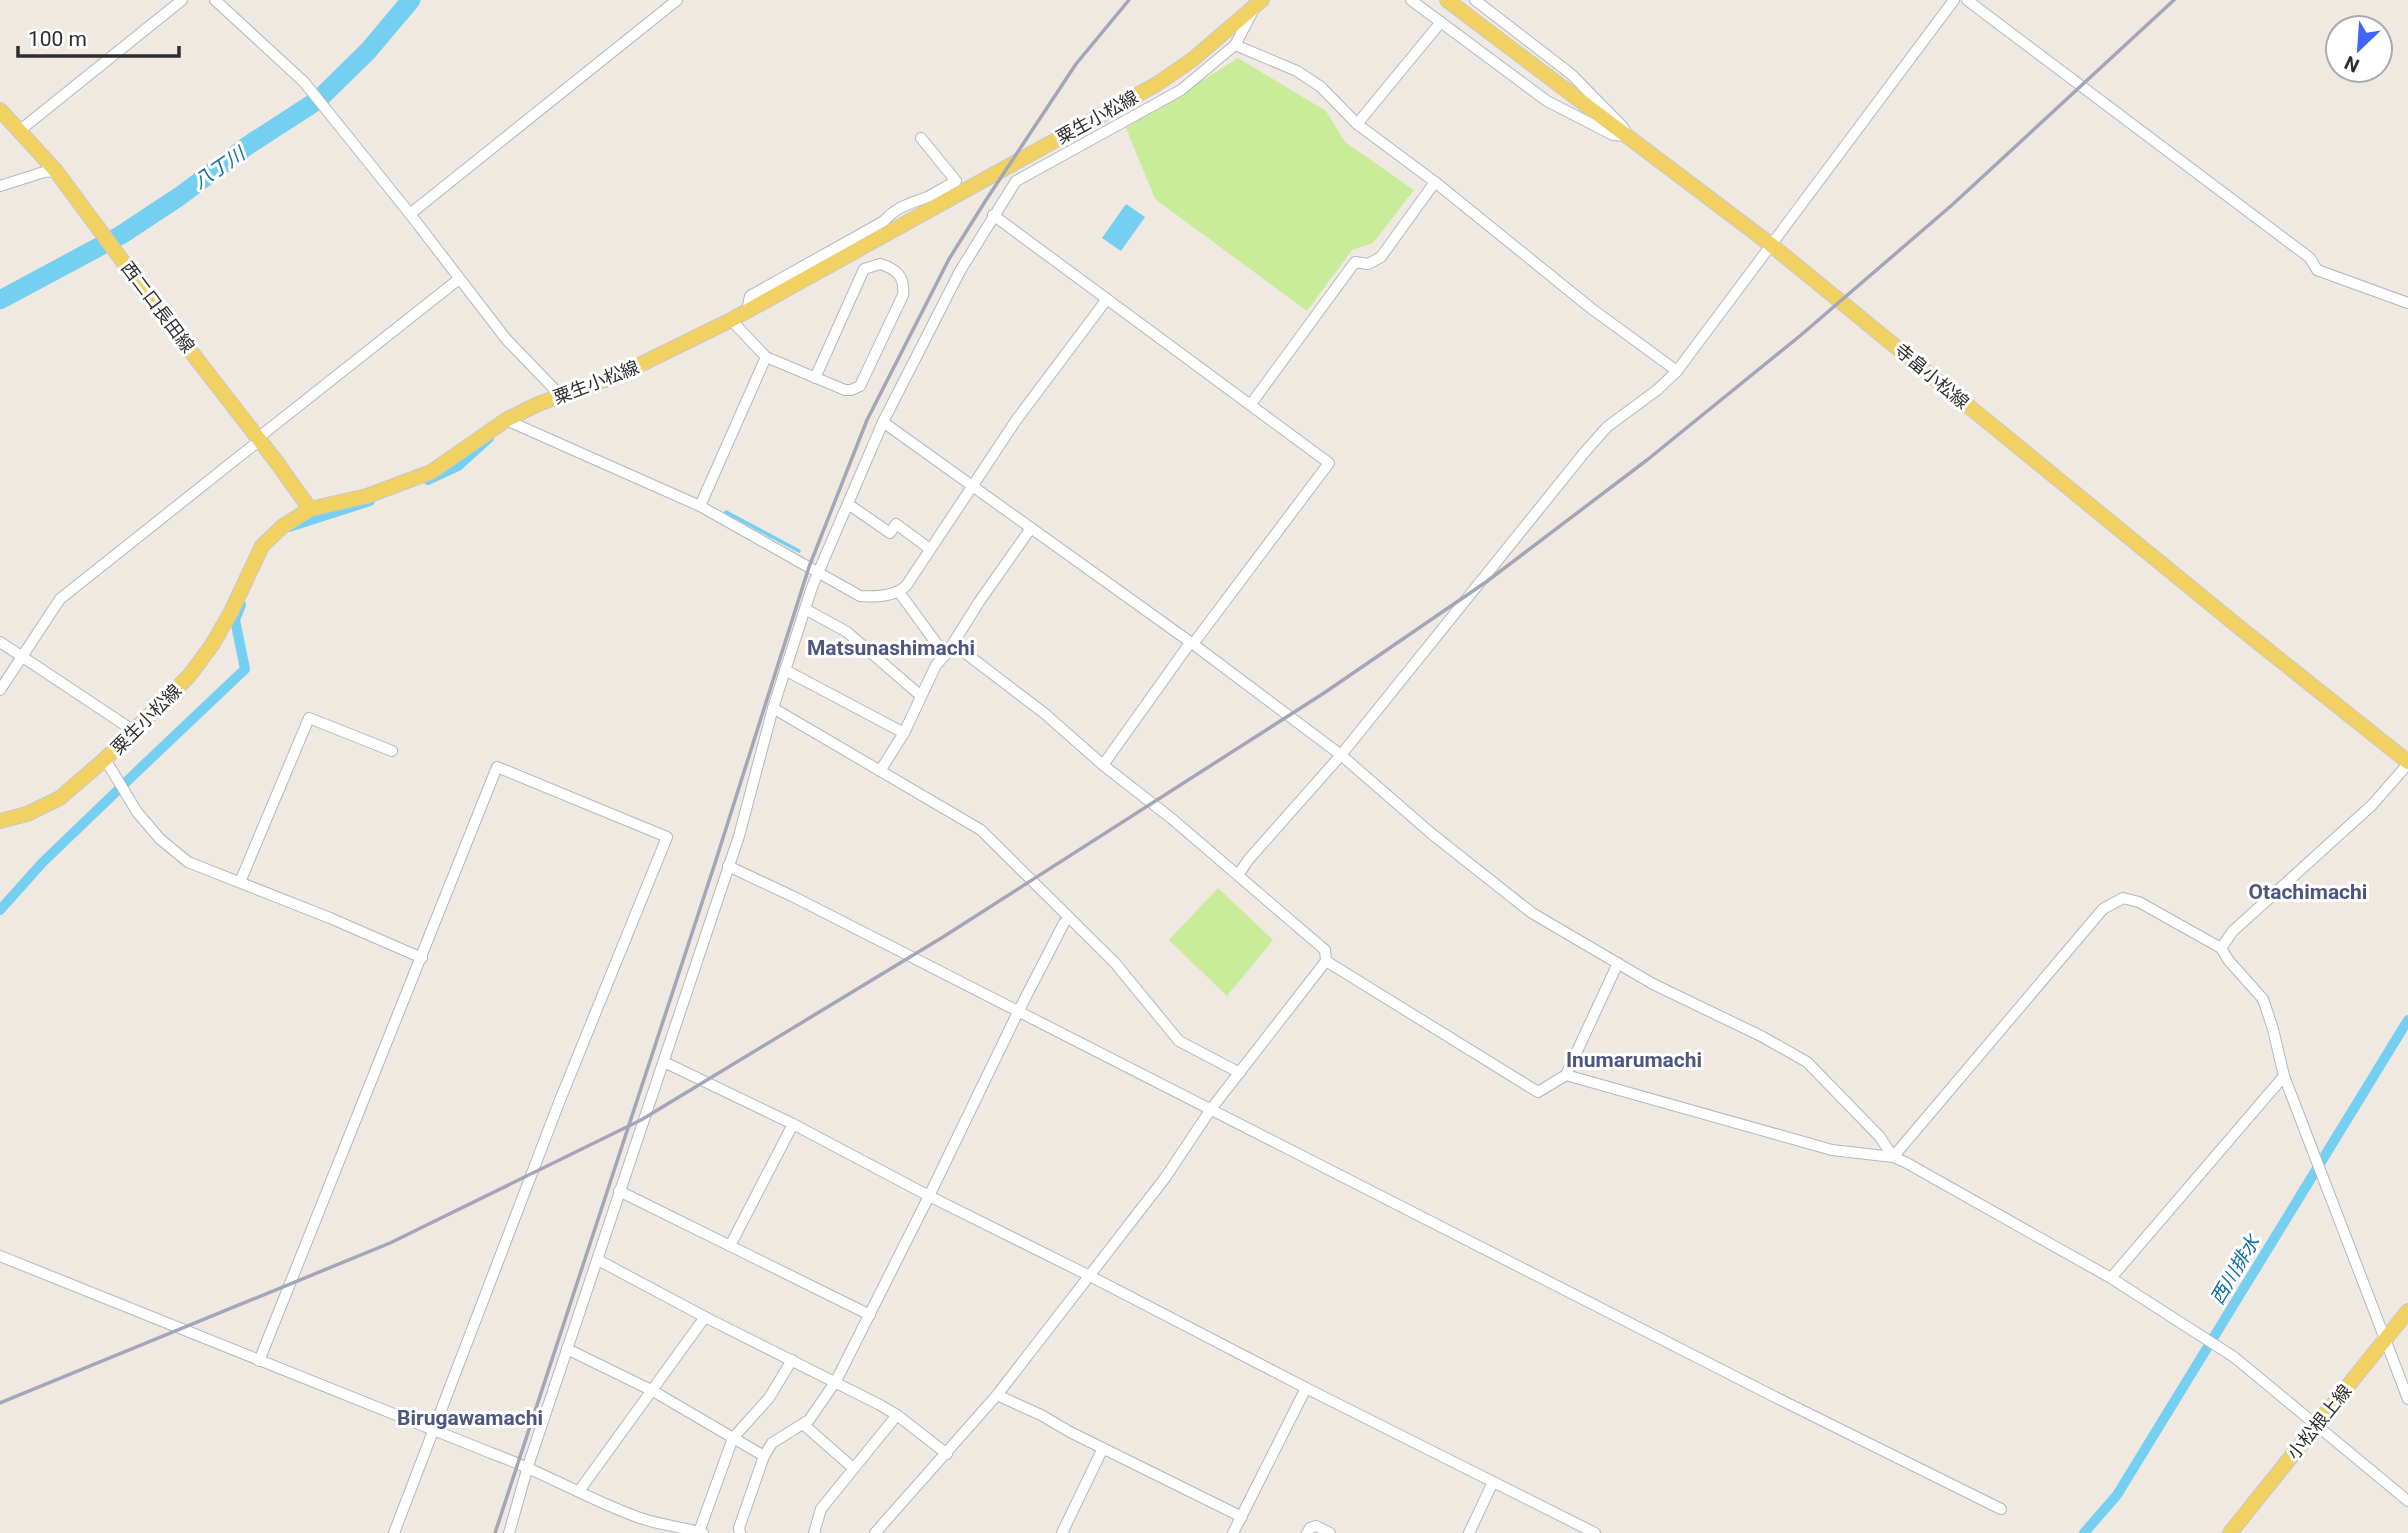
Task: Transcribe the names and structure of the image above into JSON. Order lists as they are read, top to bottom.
{
  "streets": {
    "main road": [
      "粟生小松線",
      "西二口長田線",
      "寺畠小松線",
      "小松根上線"
    ]
  },
  "crossings": [
    ["粟生小松線", "西二口長田線"]
  ],
  "districts": [
    "Matsunashimachi",
    "Otachimachi",
    "Inumarumachi",
    "Birugawamachi"
  ],
  "water": ["八丁川", "西川排水"],
  "scale_bar": "100 m",
  "north": "bottom left"
}
